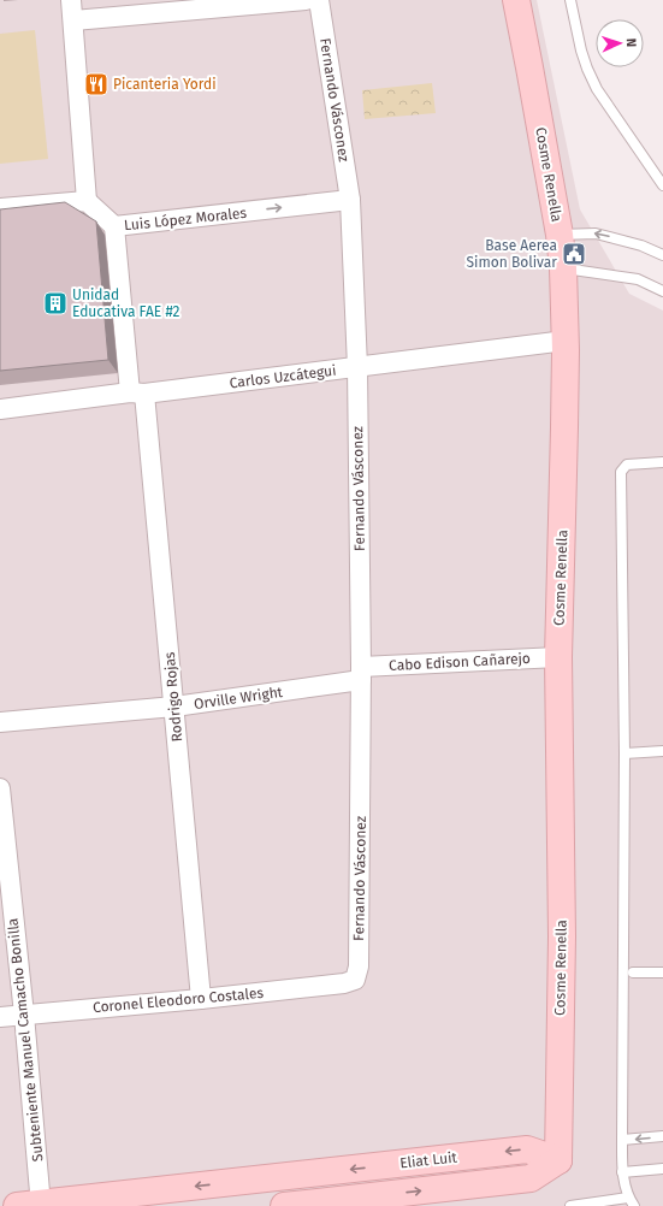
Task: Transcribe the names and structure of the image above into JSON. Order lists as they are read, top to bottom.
{
  "streets": {
    "street": [
      "Fernando Vásconez",
      "Cosme Renella",
      "Luis López Morales",
      "Carlos Uzcátegui",
      "Cabo Edison Cañarejo",
      "Rodrigo Rojas",
      "Orville Wright",
      "Coronel Eleodoro Costales",
      "Subteniente Manuel Camacho Bonilla",
      "Eliat Luit"
    ]
  },
  "crossings": [
    ["Fernando Vásconez", "Luis López Morales"],
    ["Fernando Vásconez", "Carlos Uzcátegui"],
    ["Fernando Vásconez", "Cabo Edison Cañarejo"],
    ["Fernando Vásconez", "Orville Wright"],
    ["Fernando Vásconez", "Coronel Eleodoro Costales"],
    ["Cosme Renella", "Carlos Uzcátegui"],
    ["Cosme Renella", "Cabo Edison Cañarejo"],
    ["Cosme Renella", "Eliat Luit"],
    ["Luis López Morales", "Rodrigo Rojas"],
    ["Carlos Uzcátegui", "Rodrigo Rojas"],
    ["Cabo Edison Cañarejo", "Orville Wright"],
    ["Rodrigo Rojas", "Orville Wright"],
    ["Rodrigo Rojas", "Coronel Eleodoro Costales"],
    ["Coronel Eleodoro Costales", "Subteniente Manuel Camacho Bonilla"],
    ["Subteniente Manuel Camacho Bonilla", "Eliat Luit"]
  ],
  "one_way": ["Luis López Morales"],
  "places": {
    "restaurant": ["Picanteria Yordi"],
    "public building": ["Base Aerea Simon Bolivar"],
    "building": ["Unidad Educativa FAE #2"]
  },
  "north": "right"
}
